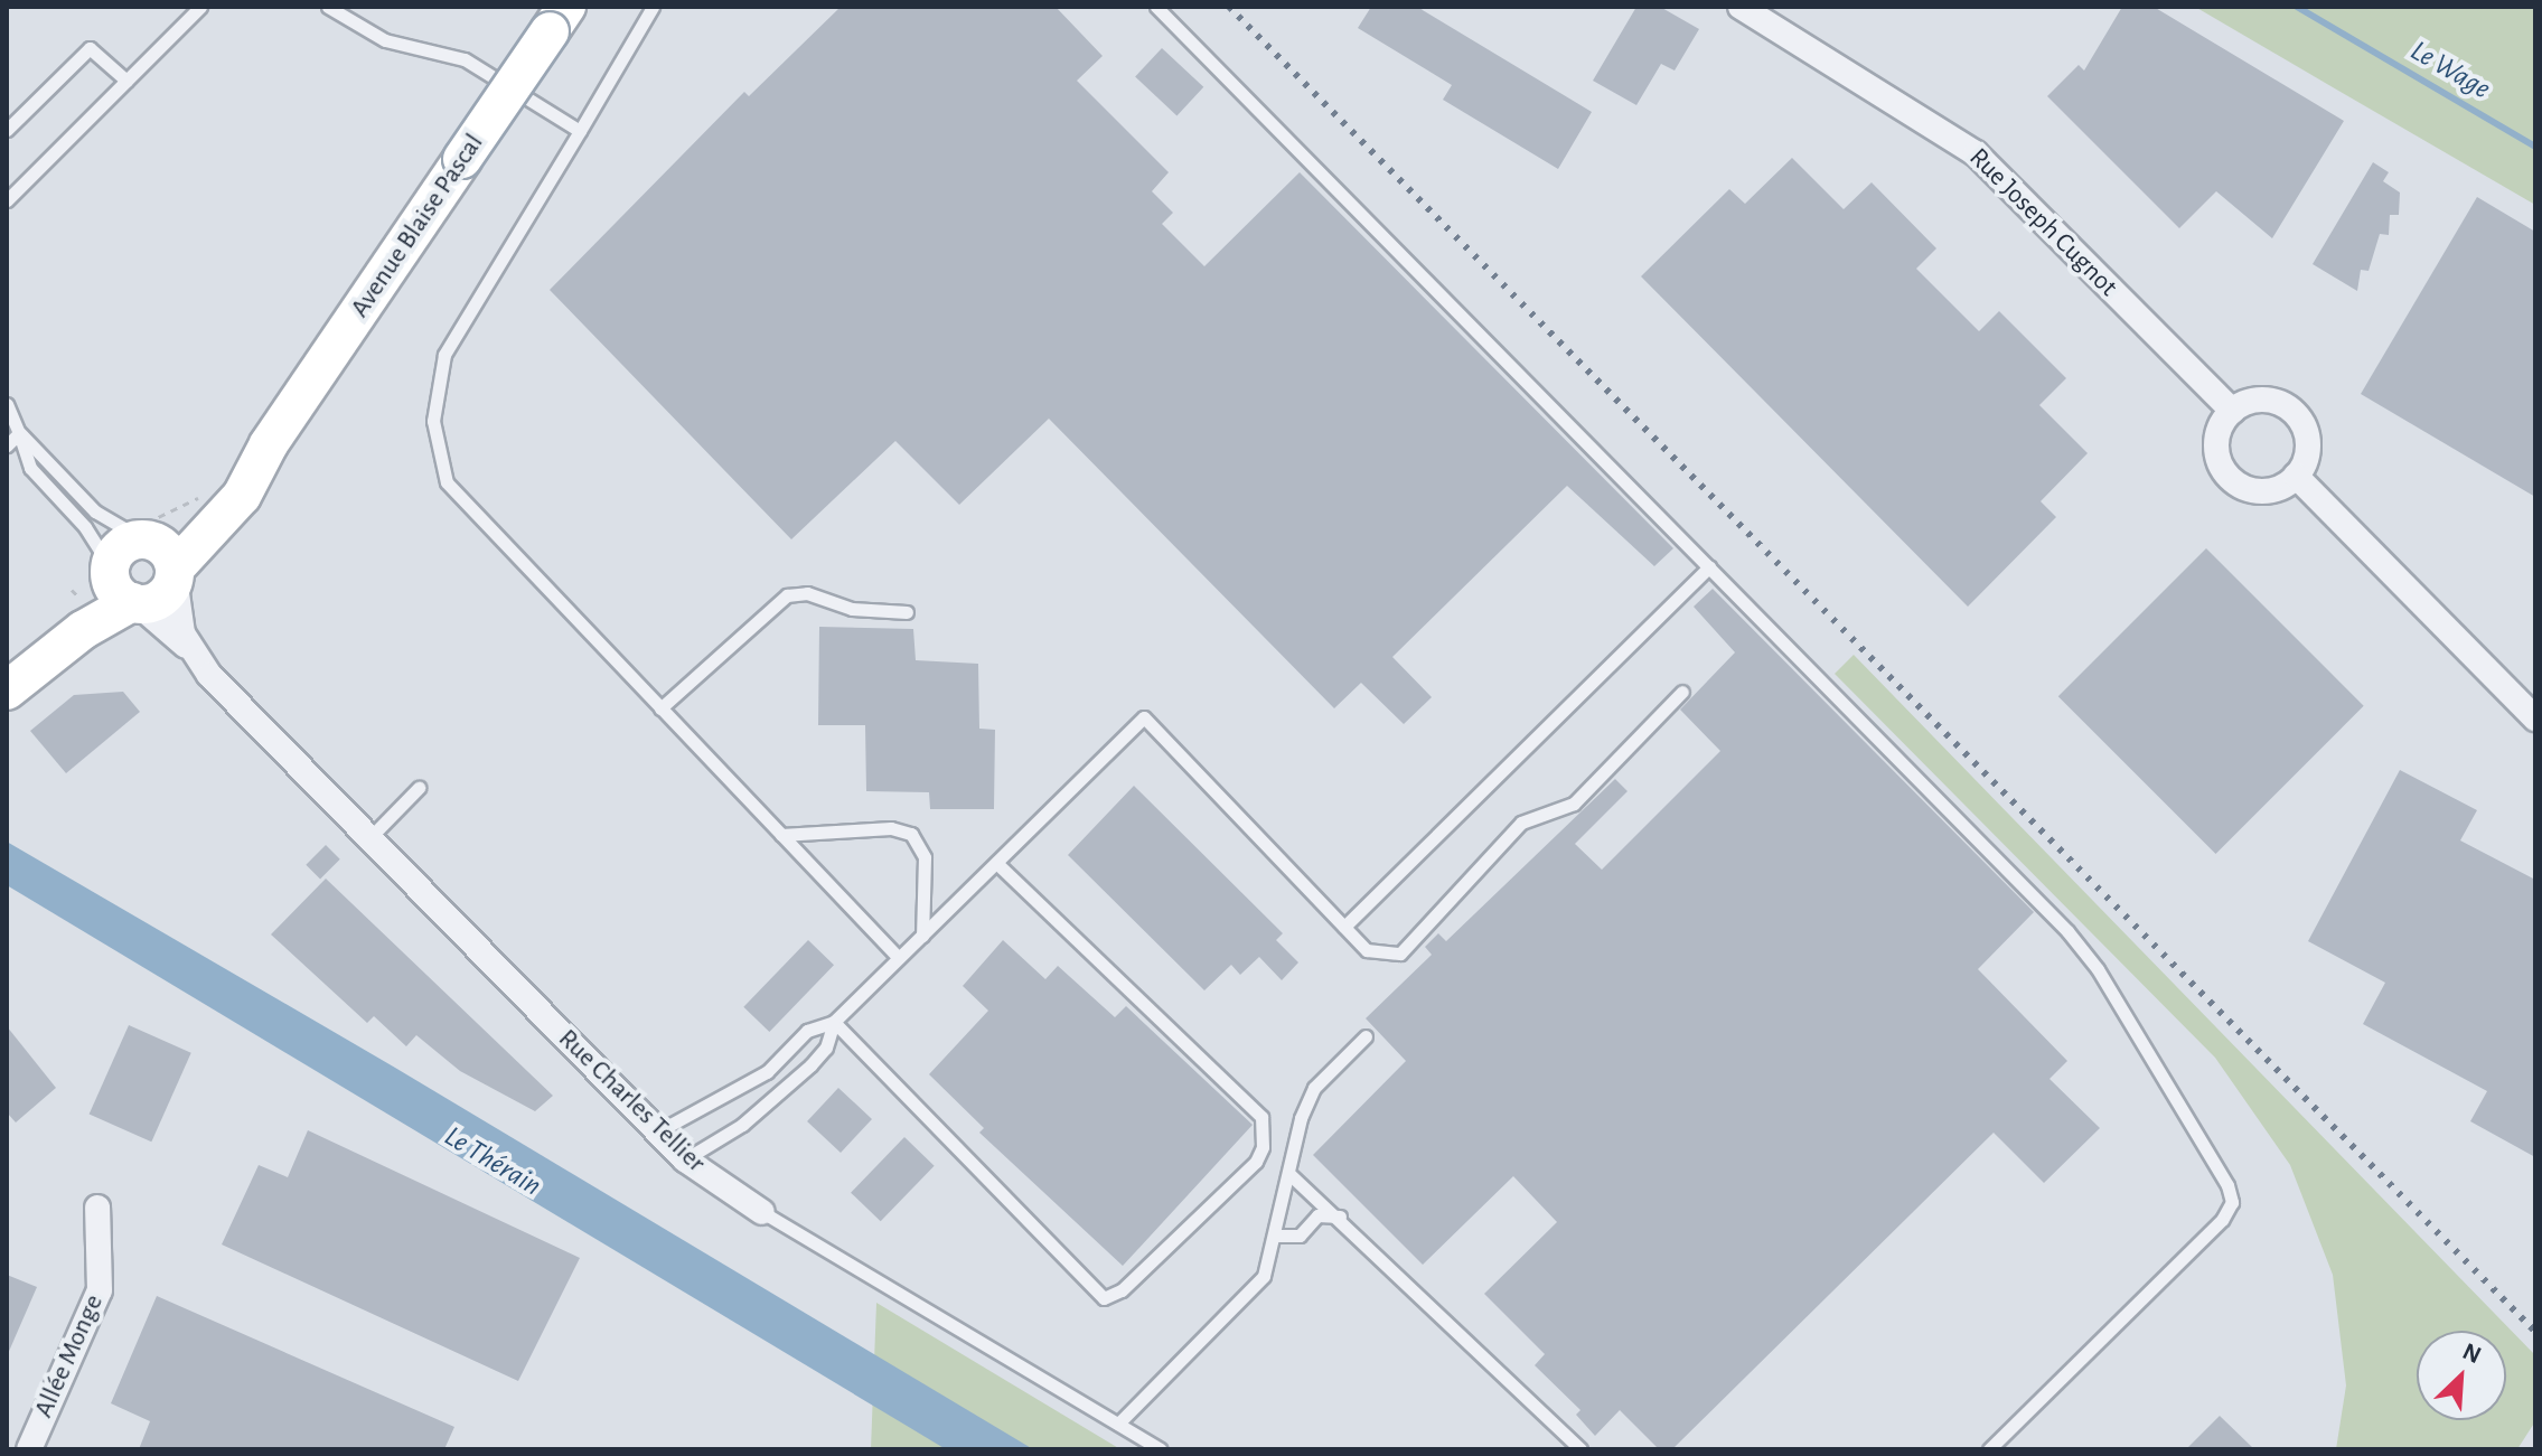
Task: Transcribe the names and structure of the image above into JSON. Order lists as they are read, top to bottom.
{
  "streets": {
    "main road": ["Avenue Blaise Pascal"],
    "street": ["Rue Joseph Cugnot", "Rue Charles Tellier", "Allée Monge"]
  },
  "crossings": [
    ["Avenue Blaise Pascal", "Rue Charles Tellier"]
  ],
  "water": ["Le Wage", "Le Thérain"],
  "north": "top right"
}
